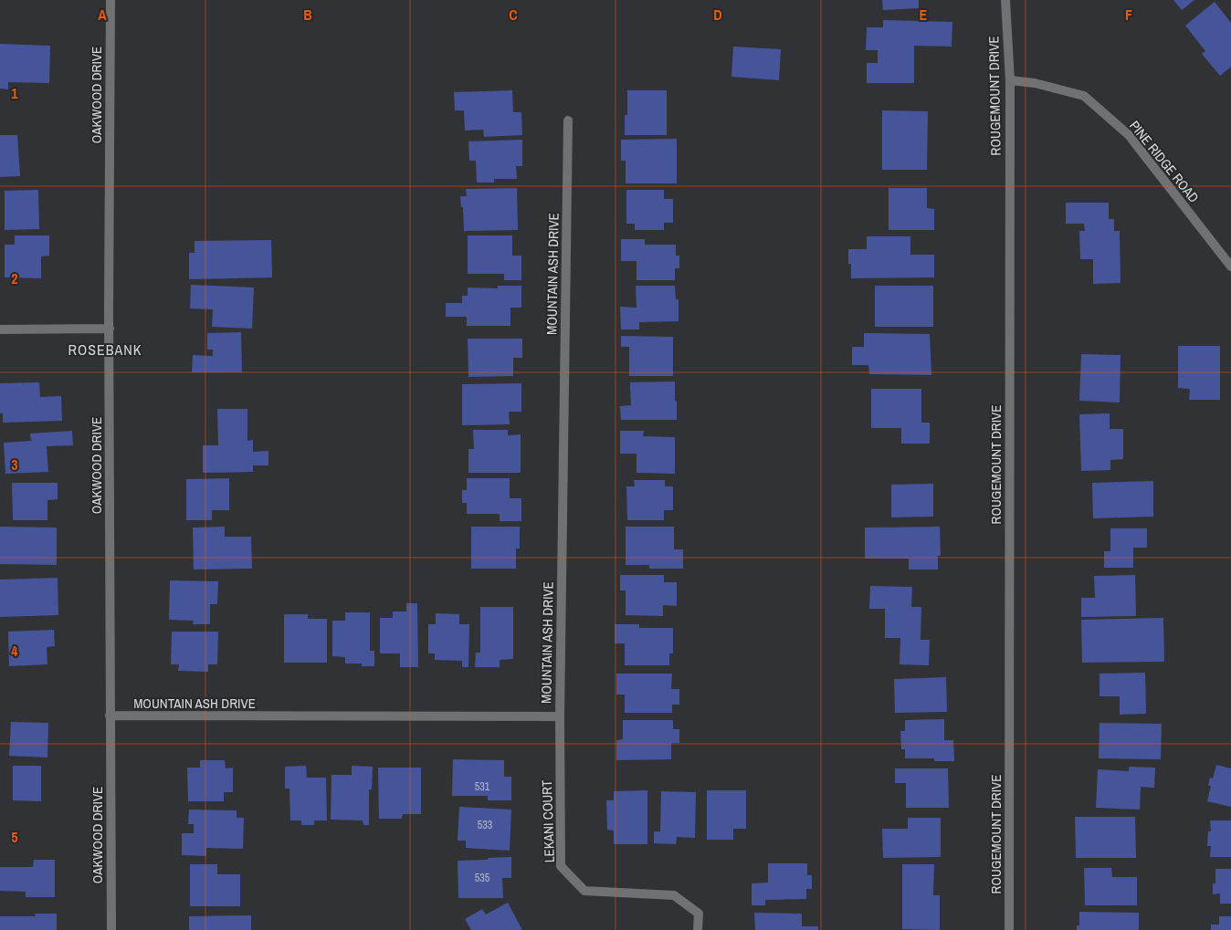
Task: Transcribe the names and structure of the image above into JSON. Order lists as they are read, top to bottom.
{
  "streets": {
    "street": [
      "OAKWOOD DRIVE",
      "ROUGEMOUNT DRIVE",
      "PINE RIDGE ROAD",
      "MOUNTAIN ASH DRIVE",
      "LEKANI COURT"
    ]
  },
  "crossings": [
    ["OAKWOOD DRIVE", "MOUNTAIN ASH DRIVE"],
    ["ROUGEMOUNT DRIVE", "PINE RIDGE ROAD"],
    ["MOUNTAIN ASH DRIVE", "LEKANI COURT"]
  ],
  "districts": ["ROSEBANK"],
  "house_numbers": ["531", "533", "535"],
  "grid": {
    "columns": [
      "A",
      "B",
      "C",
      "D",
      "E",
      "F"
    ],
    "rows": [
      "1",
      "2",
      "3",
      "4",
      "5"
    ]
  }
}
